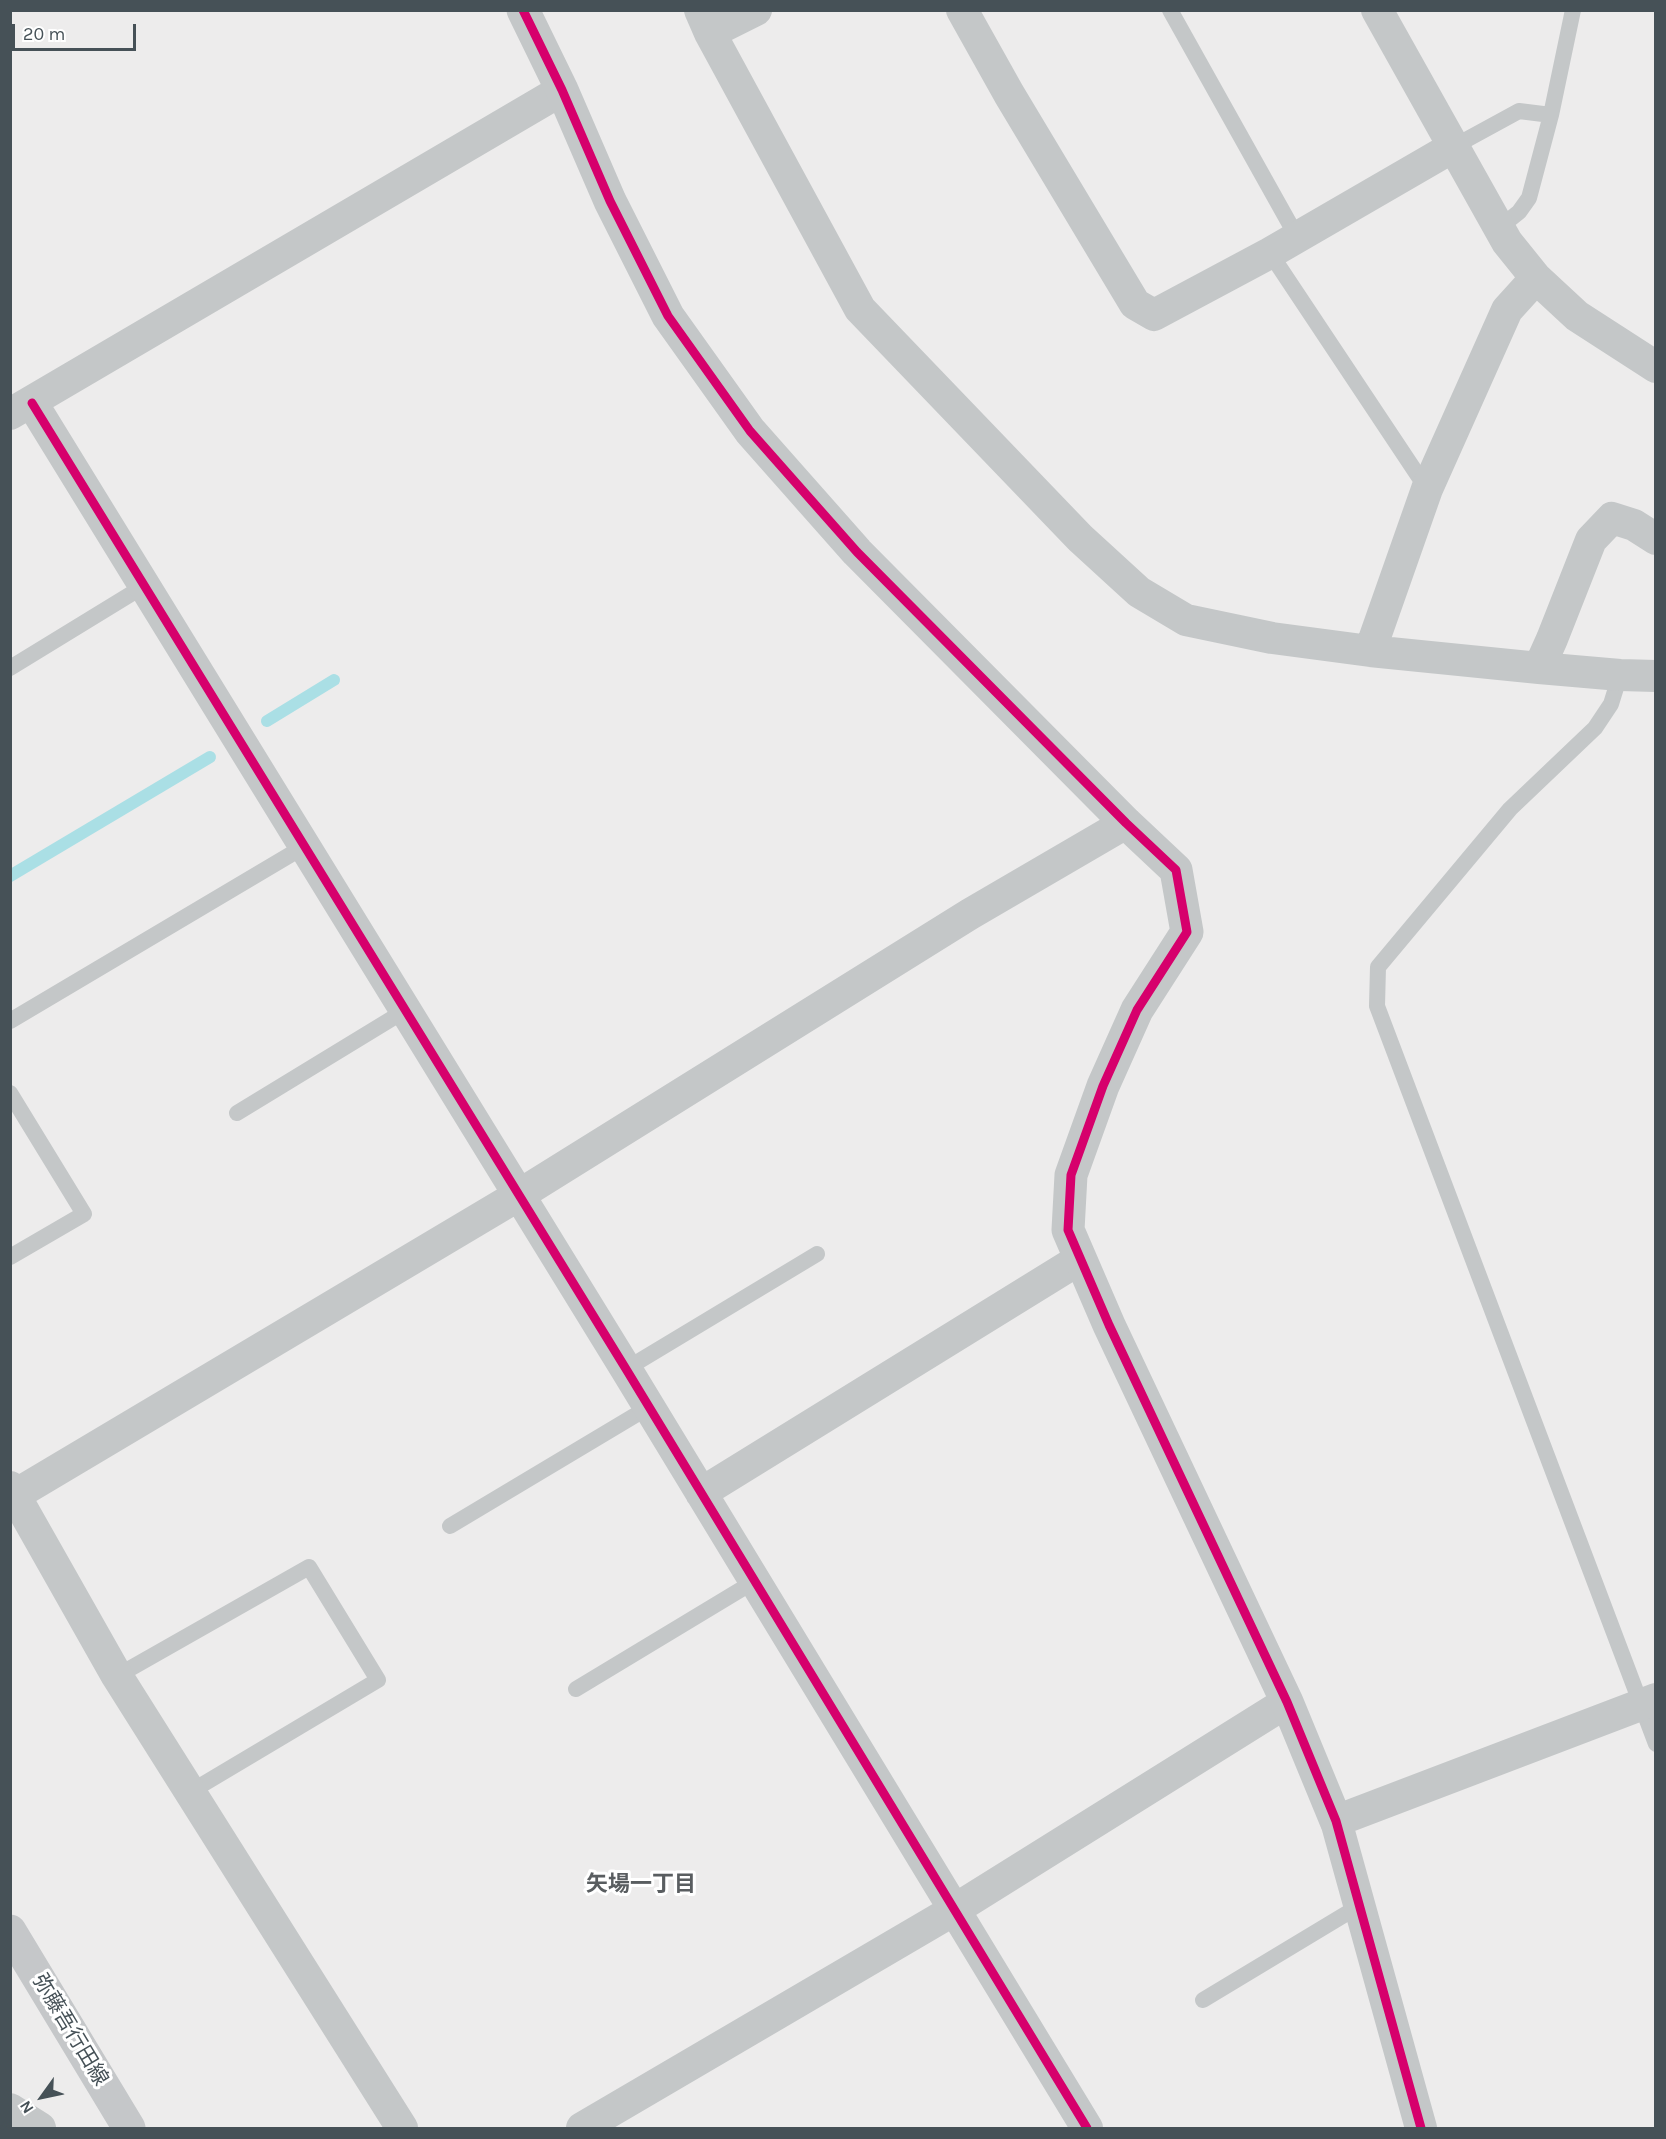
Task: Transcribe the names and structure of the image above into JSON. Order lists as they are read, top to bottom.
{
  "streets": {
    "main road": ["弥藤吾行田線"]
  },
  "districts": ["矢場一丁目"],
  "scale_bar": "20 m",
  "north": "bottom left"
}
